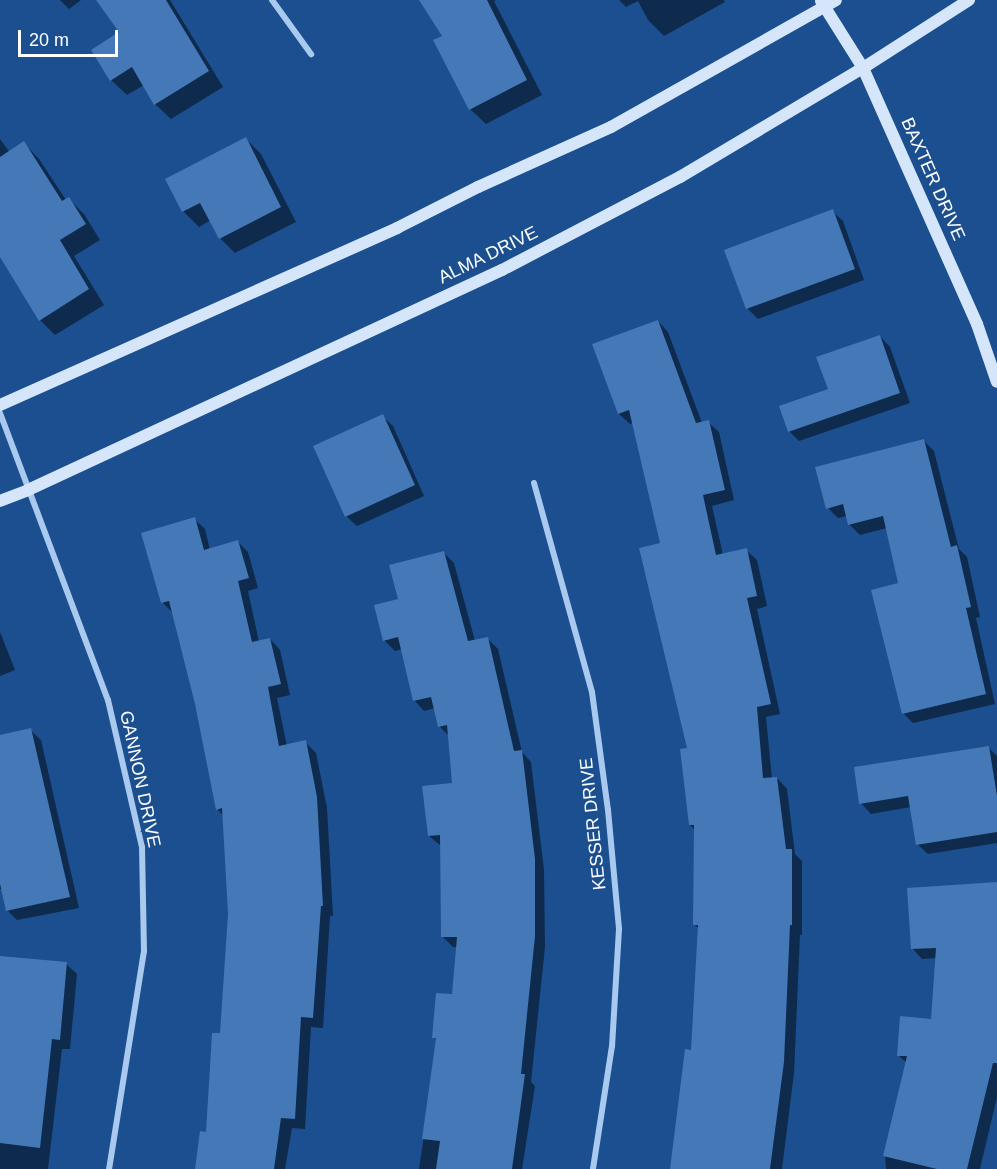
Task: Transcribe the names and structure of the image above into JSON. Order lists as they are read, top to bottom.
{
  "streets": {
    "main road": ["BAXTER DRIVE", "ALMA DRIVE"],
    "street": ["GANNON DRIVE", "KESSER DRIVE"]
  },
  "crossings": [
    ["BAXTER DRIVE", "ALMA DRIVE"],
    ["ALMA DRIVE", "GANNON DRIVE"]
  ],
  "scale_bar": "20 m"
}
